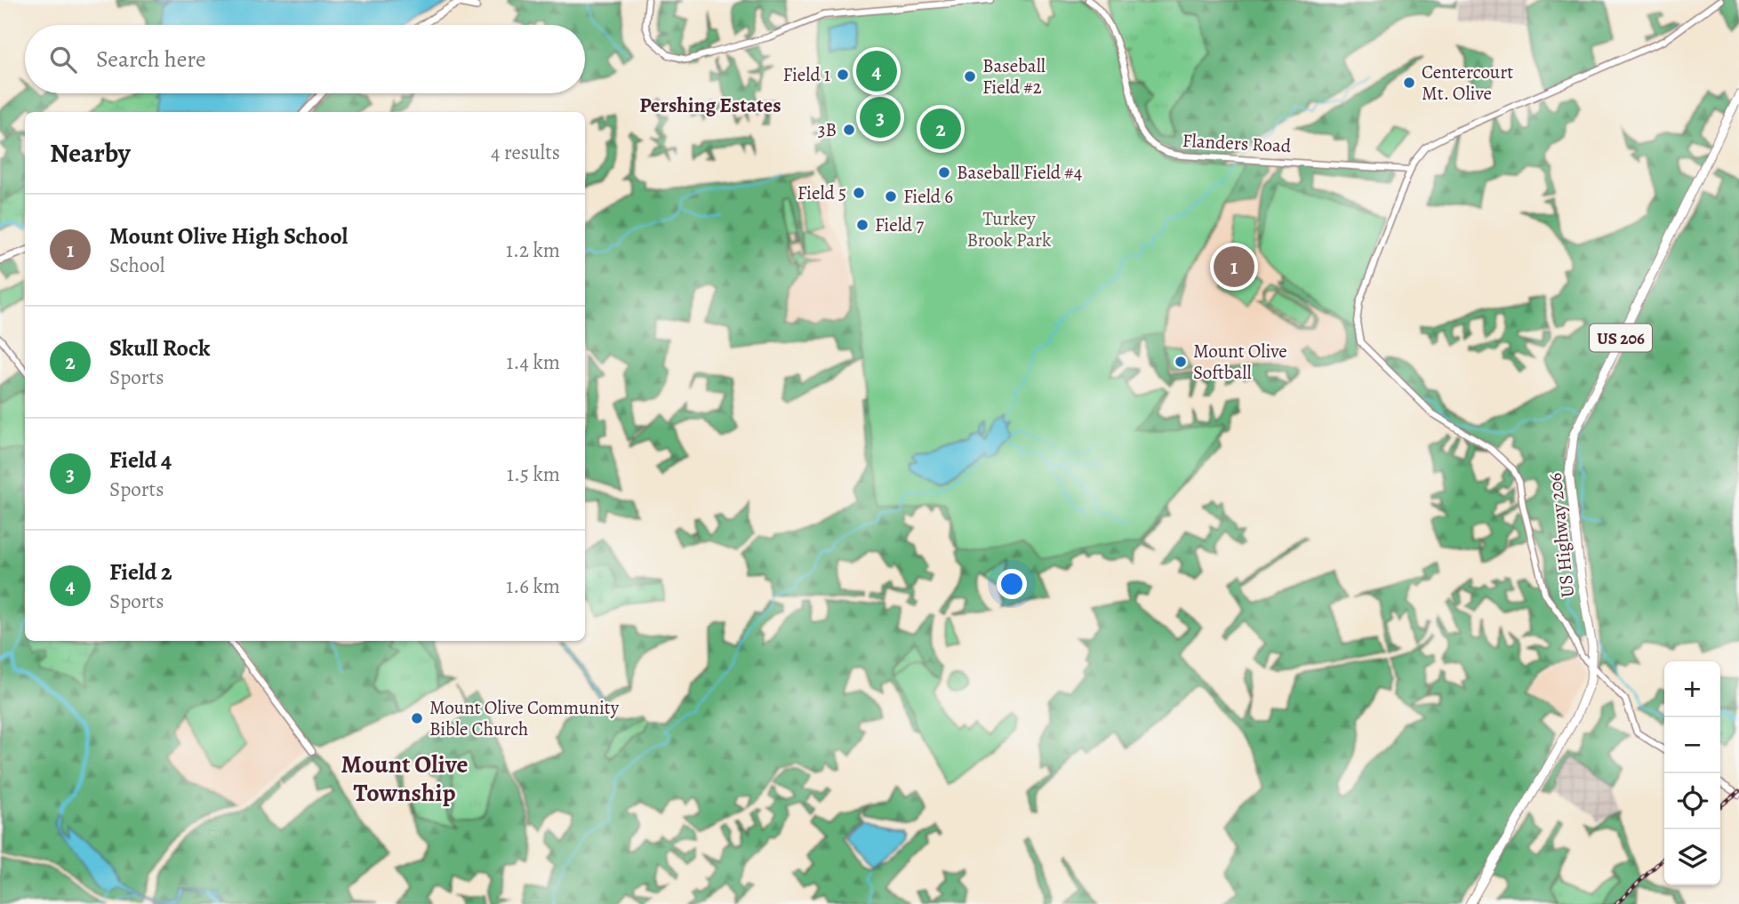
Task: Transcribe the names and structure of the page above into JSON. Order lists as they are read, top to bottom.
{
  "streets": {
    "highway": ["US 206", "US Highway 206"],
    "main road": ["Flanders Road"]
  },
  "districts": ["Pershing Estates", "Mount Olive Township"],
  "parks": ["Turkey Brook Park"],
  "places": [
    "Field 1",
    "Baseball Field #2",
    "Centercourt Mt. Olive",
    "3B",
    "Baseball Field #4",
    "Field 5",
    "Field 6",
    "Field 7",
    "Mount Olive Softball",
    "Mount Olive Community Bible Church"
  ],
  "page": {
    "search": "Search here",
    "pins": [
      "4",
      "3",
      "2",
      "1"
    ],
    "heading": ["Nearby", "4 results"],
    "list": [
      {
        "mark": "1",
        "name": "Mount Olive High School",
        "note": "School",
        "value": "1.2 km"
      },
      {
        "mark": "2",
        "name": "Skull Rock",
        "note": "Sports",
        "value": "1.4 km"
      },
      {
        "mark": "3",
        "name": "Field 4",
        "note": "Sports",
        "value": "1.5 km"
      },
      {
        "mark": "4",
        "name": "Field 2",
        "note": "Sports",
        "value": "1.6 km"
      }
    ],
    "map_buttons": ["+", "−"]
  }
}
